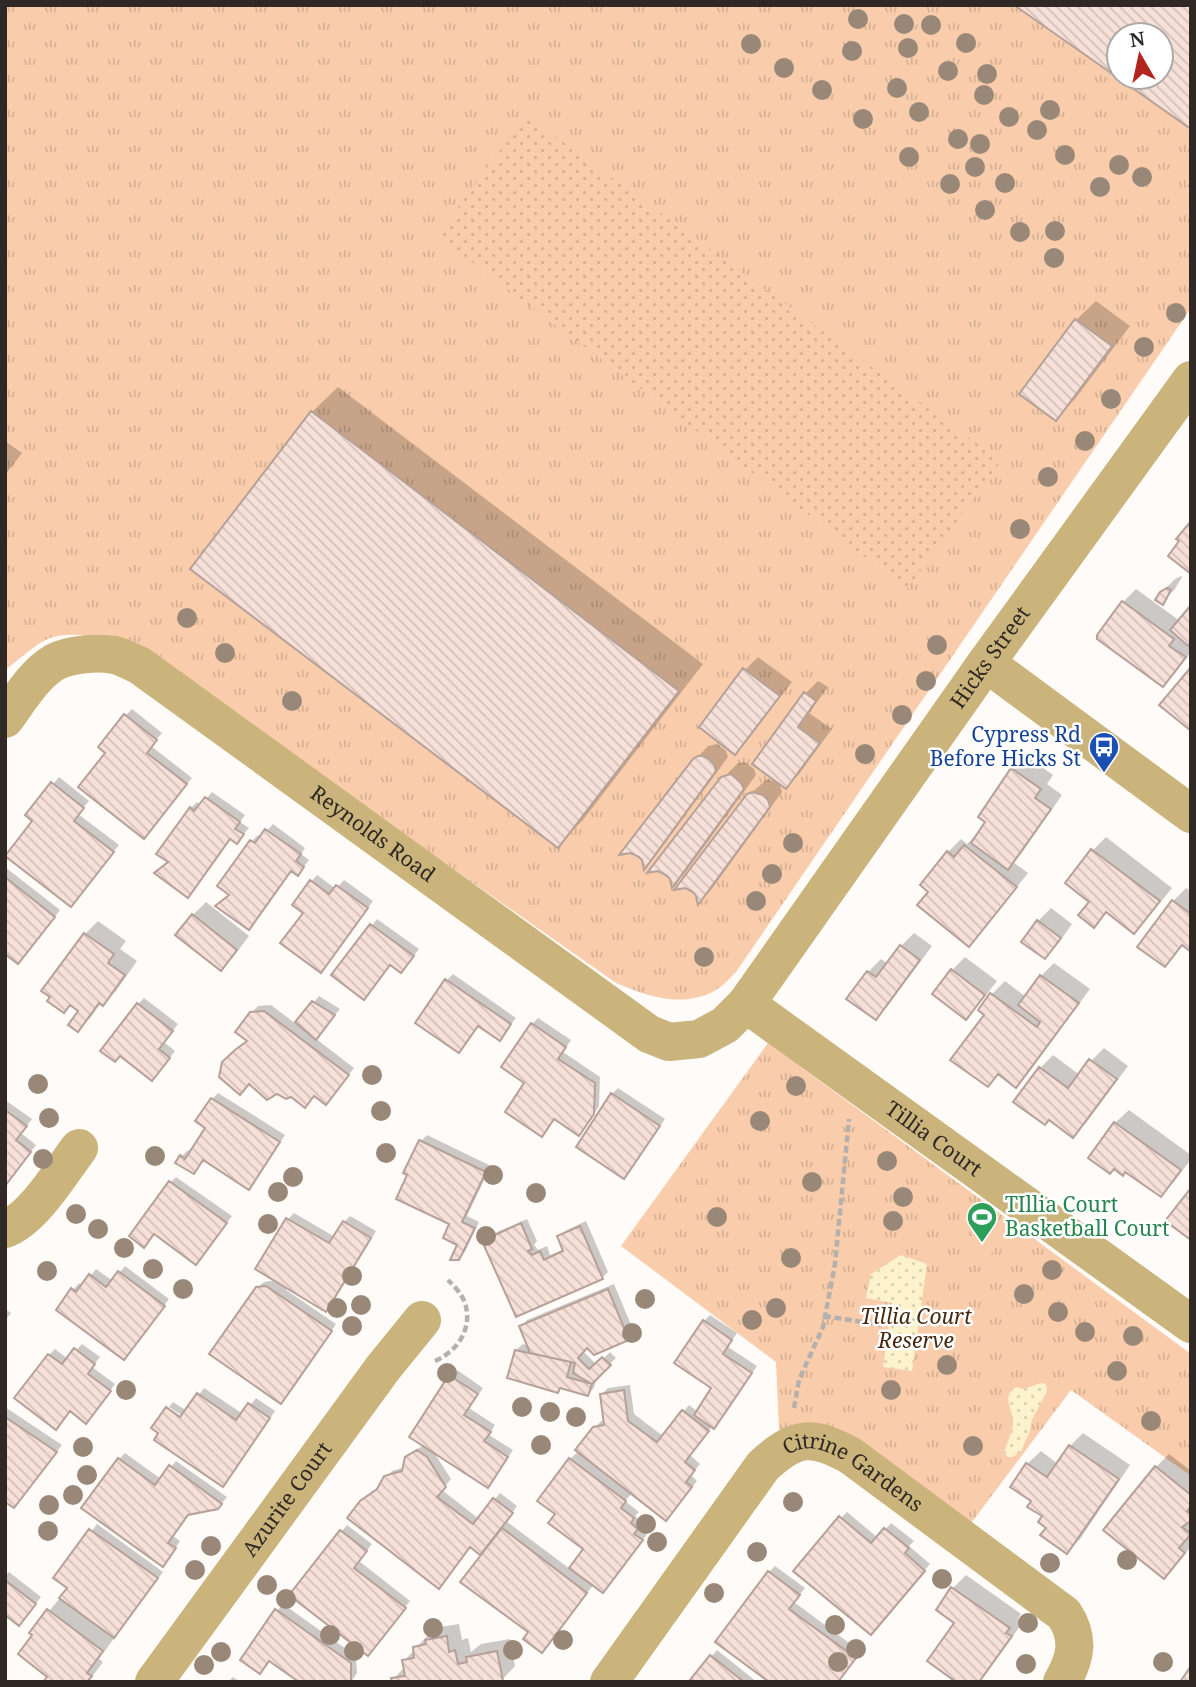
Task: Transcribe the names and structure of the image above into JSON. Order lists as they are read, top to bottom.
{
  "streets": {
    "street": [
      "Hicks Street",
      "Reynolds Road",
      "Tillia Court",
      "Citrine Gardens",
      "Azurite Court"
    ]
  },
  "crossings": [
    ["Hicks Street", "Reynolds Road"],
    ["Hicks Street", "Tillia Court"],
    ["Reynolds Road", "Tillia Court"]
  ],
  "parks": ["Tillia Court Reserve"],
  "places": {
    "bus stop": ["Cypress Rd Before Hicks St"],
    "sports": ["TIllia Court Basketball Court"]
  },
  "north": "top"
}
